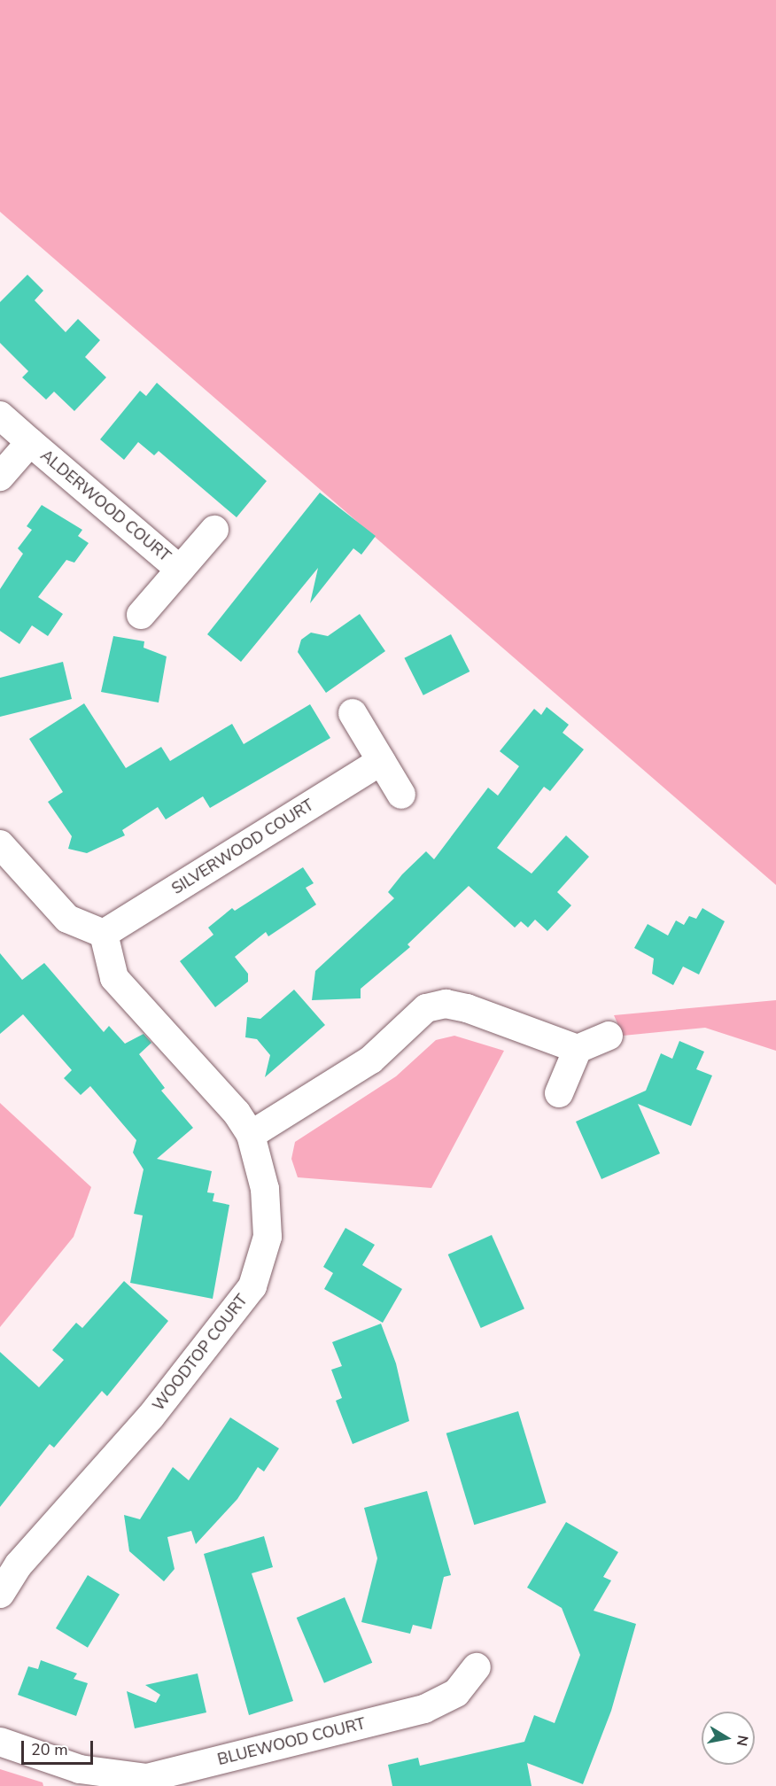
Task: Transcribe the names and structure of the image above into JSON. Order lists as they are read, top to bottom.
{
  "streets": {
    "street": [
      "ALDERWOOD COURT",
      "SILVERWOOD COURT",
      "WOODTOP COURT",
      "BLUEWOOD COURT"
    ]
  },
  "crossings": [
    ["SILVERWOOD COURT", "WOODTOP COURT"]
  ],
  "scale_bar": "20 m",
  "north": "right"
}
